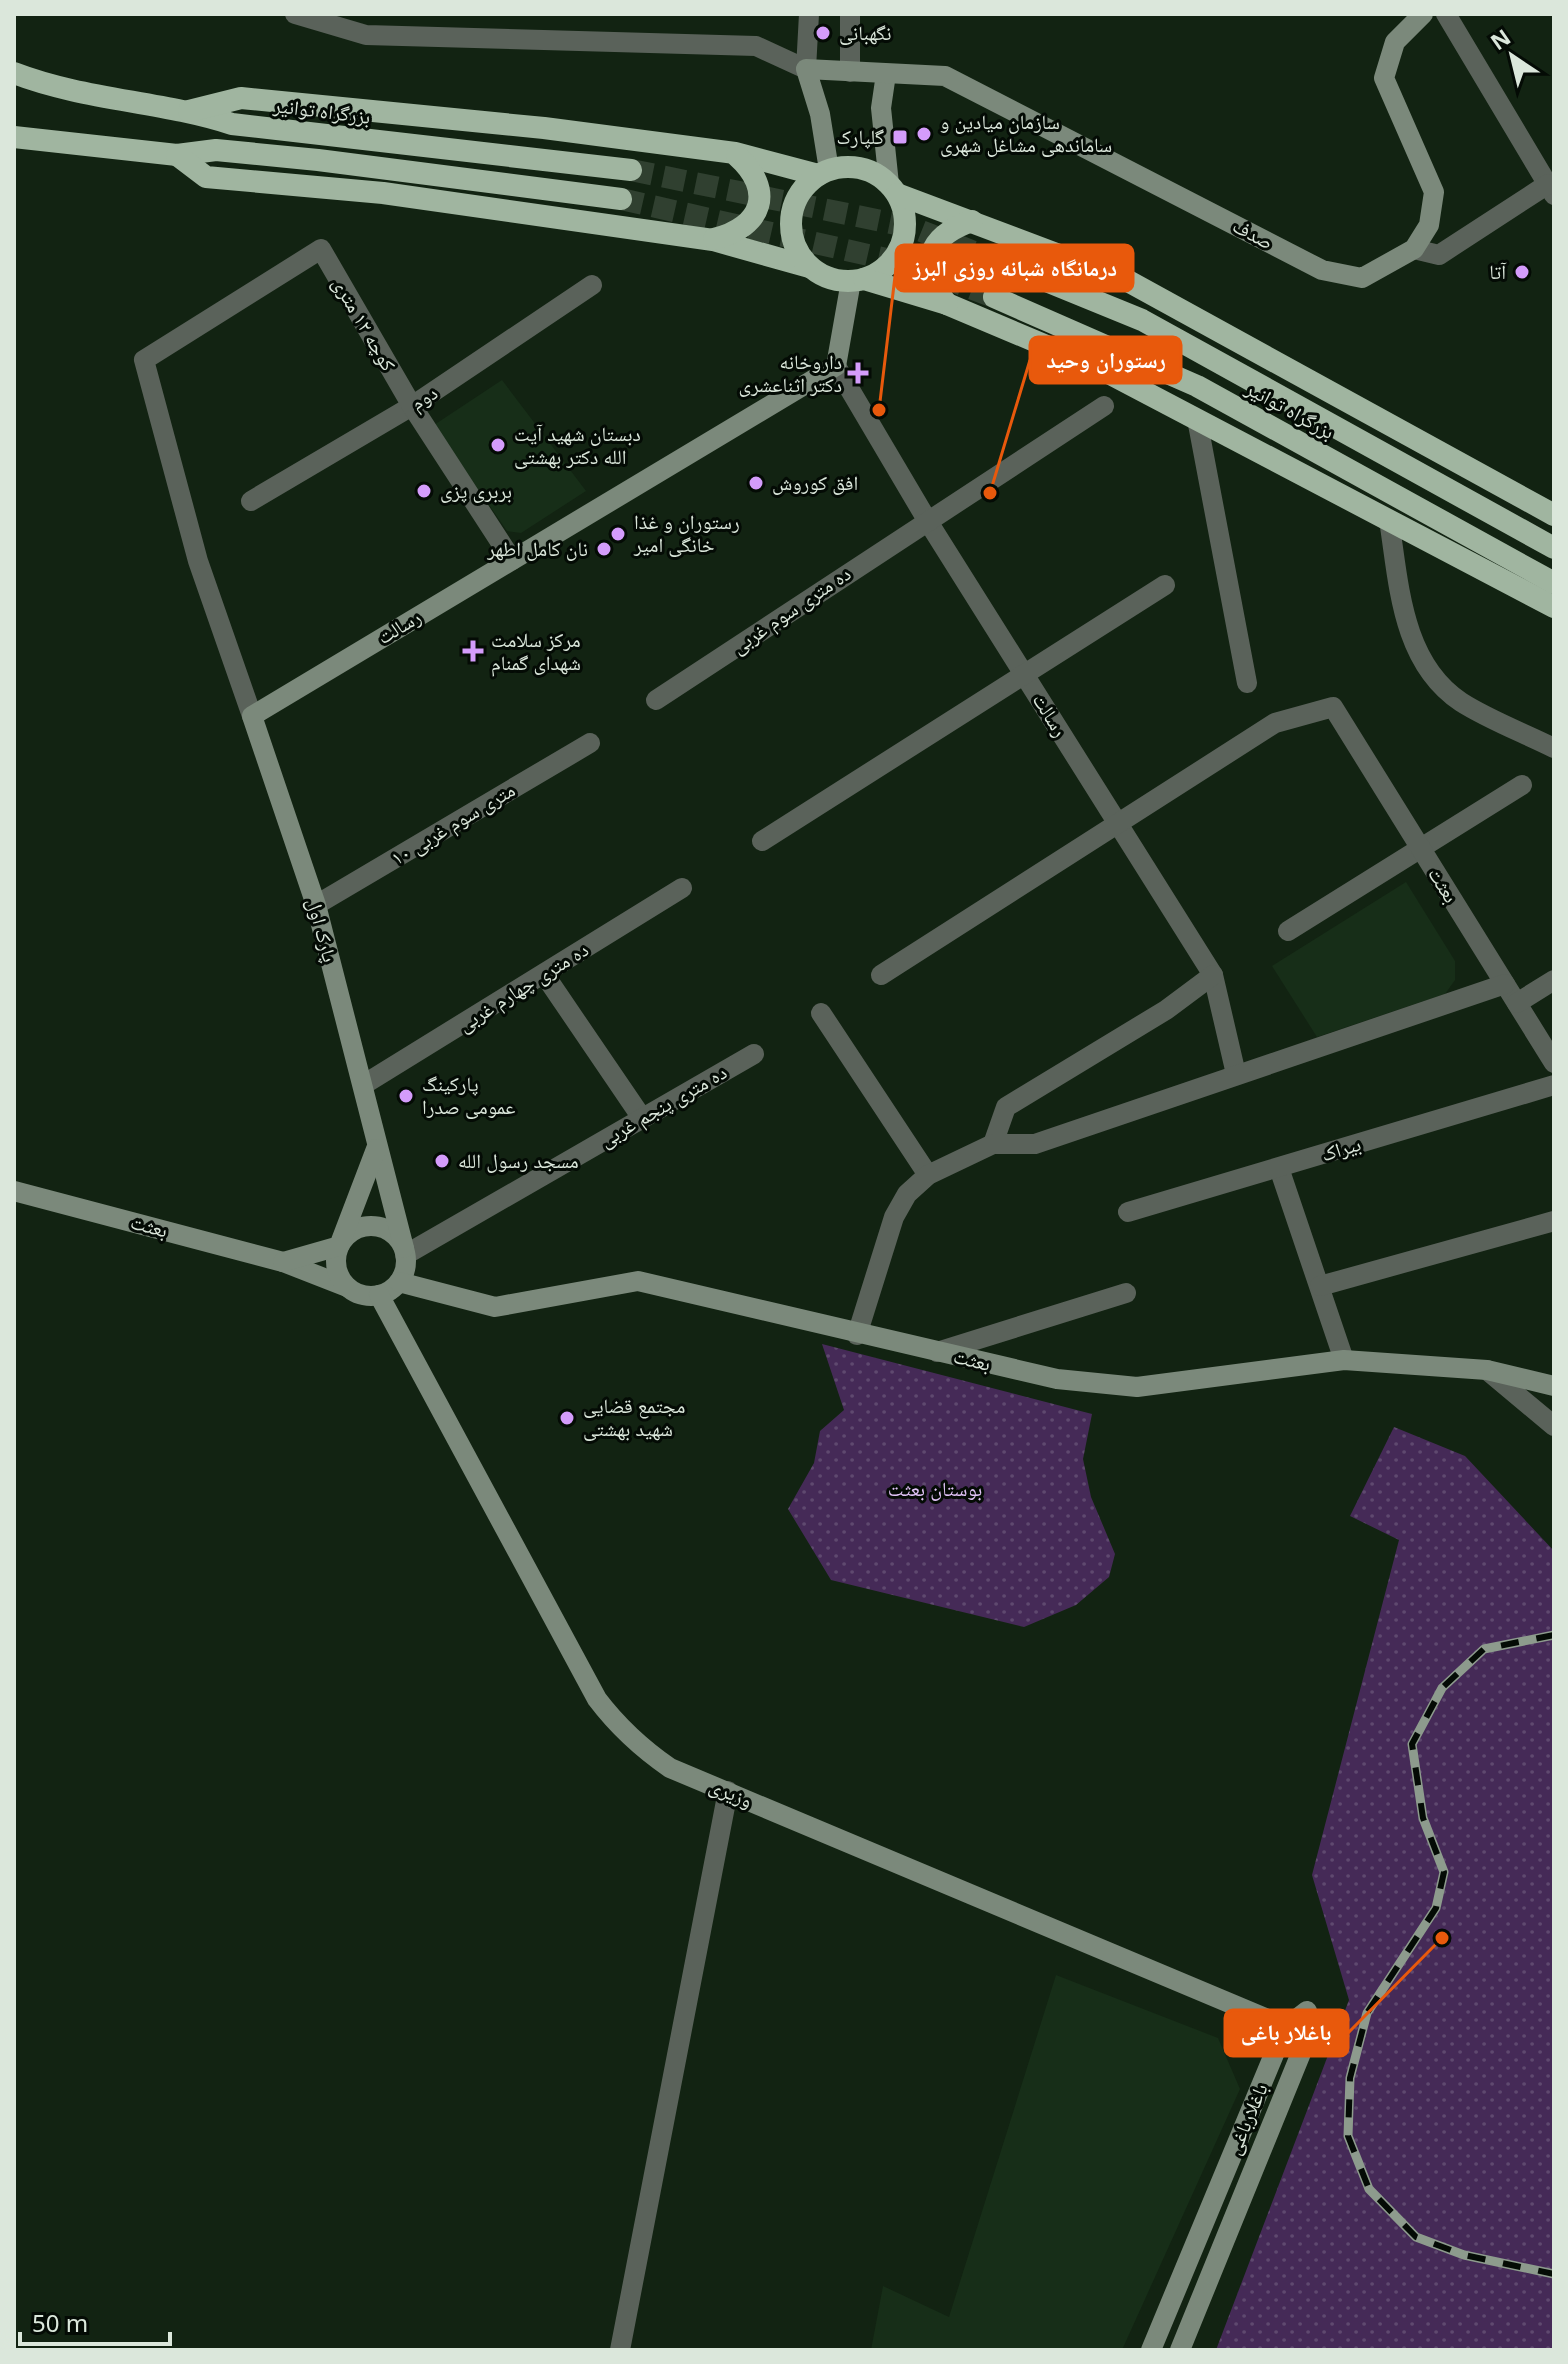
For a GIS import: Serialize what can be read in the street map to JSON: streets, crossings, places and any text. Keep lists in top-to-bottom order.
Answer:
{
  "streets": {
    "highway": ["بزرگراه توانیر"],
    "main road": [
      "صدف",
      "رسالت",
      "بعثت",
      "پارک اول",
      "وزیری",
      "باغلارباغی"
    ],
    "street": [
      "کوچه ۱۲ متری",
      "دوم",
      "ده متری سوم غربی",
      "۱۰ متری سوم غربی",
      "ده متری چهارم غربی",
      "ده متری پنجم غربی",
      "بیراک"
    ]
  },
  "crossings": [
    ["کوچه ۱۲ متری", "دوم"],
    ["کوچه ۱۲ متری", "رسالت"],
    ["کوچه ۱۲ متری", "پارک اول"],
    ["ده متری سوم غربی", "رسالت"],
    ["رسالت", "بعثت"],
    ["رسالت", "پارک اول"],
    ["۱۰ متری سوم غربی", "پارک اول"],
    ["بعثت", "پارک اول"],
    ["بعثت", "ده متری پنجم غربی"],
    ["بعثت", "وزیری"],
    ["پارک اول", "ده متری چهارم غربی"],
    ["پارک اول", "ده متری پنجم غربی"],
    ["پارک اول", "وزیری"],
    ["ده متری پنجم غربی", "وزیری"],
    ["وزیری", "باغلارباغی"]
  ],
  "parks": ["بوستان بعثت"],
  "places": {
    "other": [
      "نگهبانی",
      "سازمان میادین و ساماندهی مشاغل شهری",
      "آتا",
      "درمانگاه شبانه روزی البرز",
      "دبستان شهید آیت الله دکتر بهشتی",
      "افق کوروش",
      "بربری پزی",
      "رستوران وحید",
      "رستوران و غذا خانگی امیر",
      "نان کامل اطهر",
      "پارکینگ عمومی صدرا",
      "مسجد رسول الله",
      "مجتمع قضایی شهید بهشتی",
      "باغلار باغی"
    ],
    "transit": ["گلپارک"],
    "health": ["داروخانه دکتر اثناعشری", "مرکز سلامت شهدای گمنام"]
  },
  "scale_bar": "50 m",
  "north": "top left"
}
